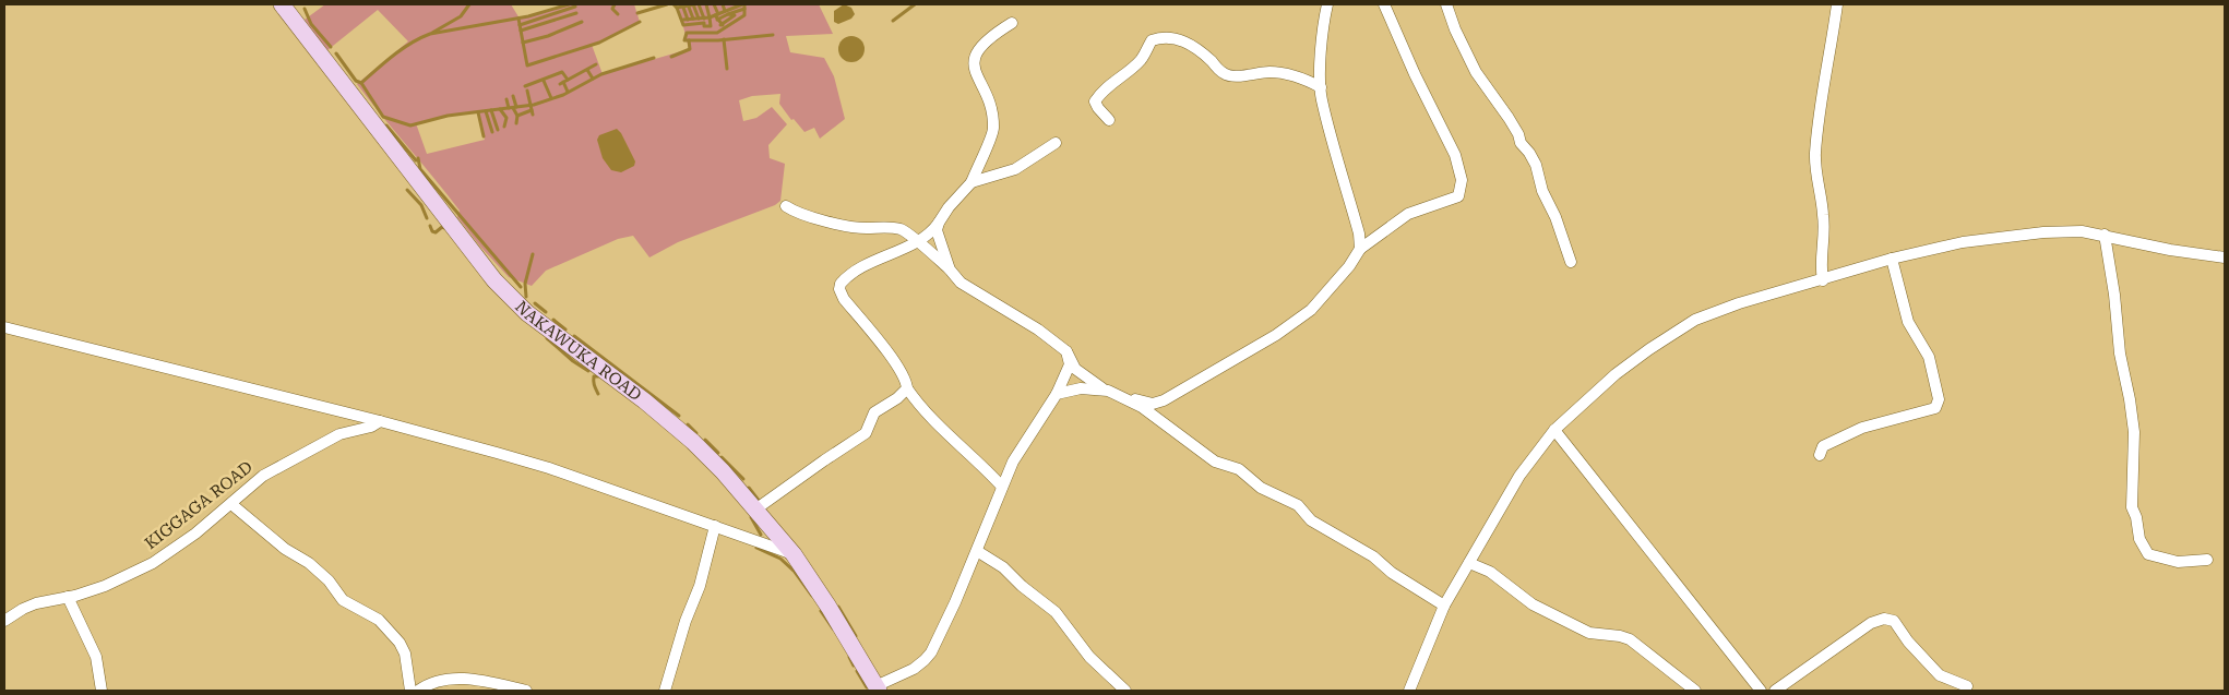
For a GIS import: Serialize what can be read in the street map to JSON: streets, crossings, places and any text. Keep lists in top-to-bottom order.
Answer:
{
  "streets": {
    "main road": ["NAKAWUKA ROAD"],
    "street": ["KIGGAGA ROAD"]
  }
}
